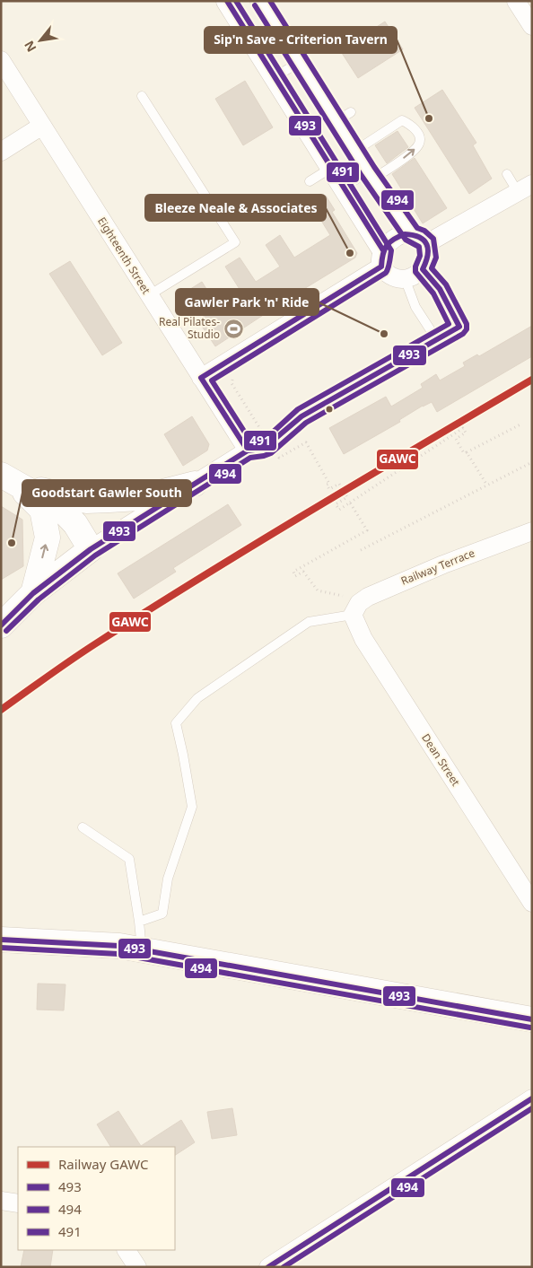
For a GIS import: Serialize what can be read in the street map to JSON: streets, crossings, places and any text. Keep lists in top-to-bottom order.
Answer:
{
  "streets": {
    "street": ["Eighteenth Street", "Railway Terrace", "Dean Street"]
  },
  "crossings": [
    ["Railway Terrace", "Dean Street"]
  ],
  "places": {
    "other": [
      "Sip'n Save - Criterion Tavern",
      "Bleeze Neale & Associates",
      "Gawler Park 'n' Ride",
      "Goodstart Gawler South"
    ],
    "sports": ["Real Pilates- Studio"]
  },
  "lines": [
    "transit line 493",
    "transit line 494",
    "transit line 491",
    "rail line GAWC"
  ],
  "legend": [
    "Railway GAWC",
    "493",
    "494",
    "491"
  ],
  "north": "bottom left"
}
